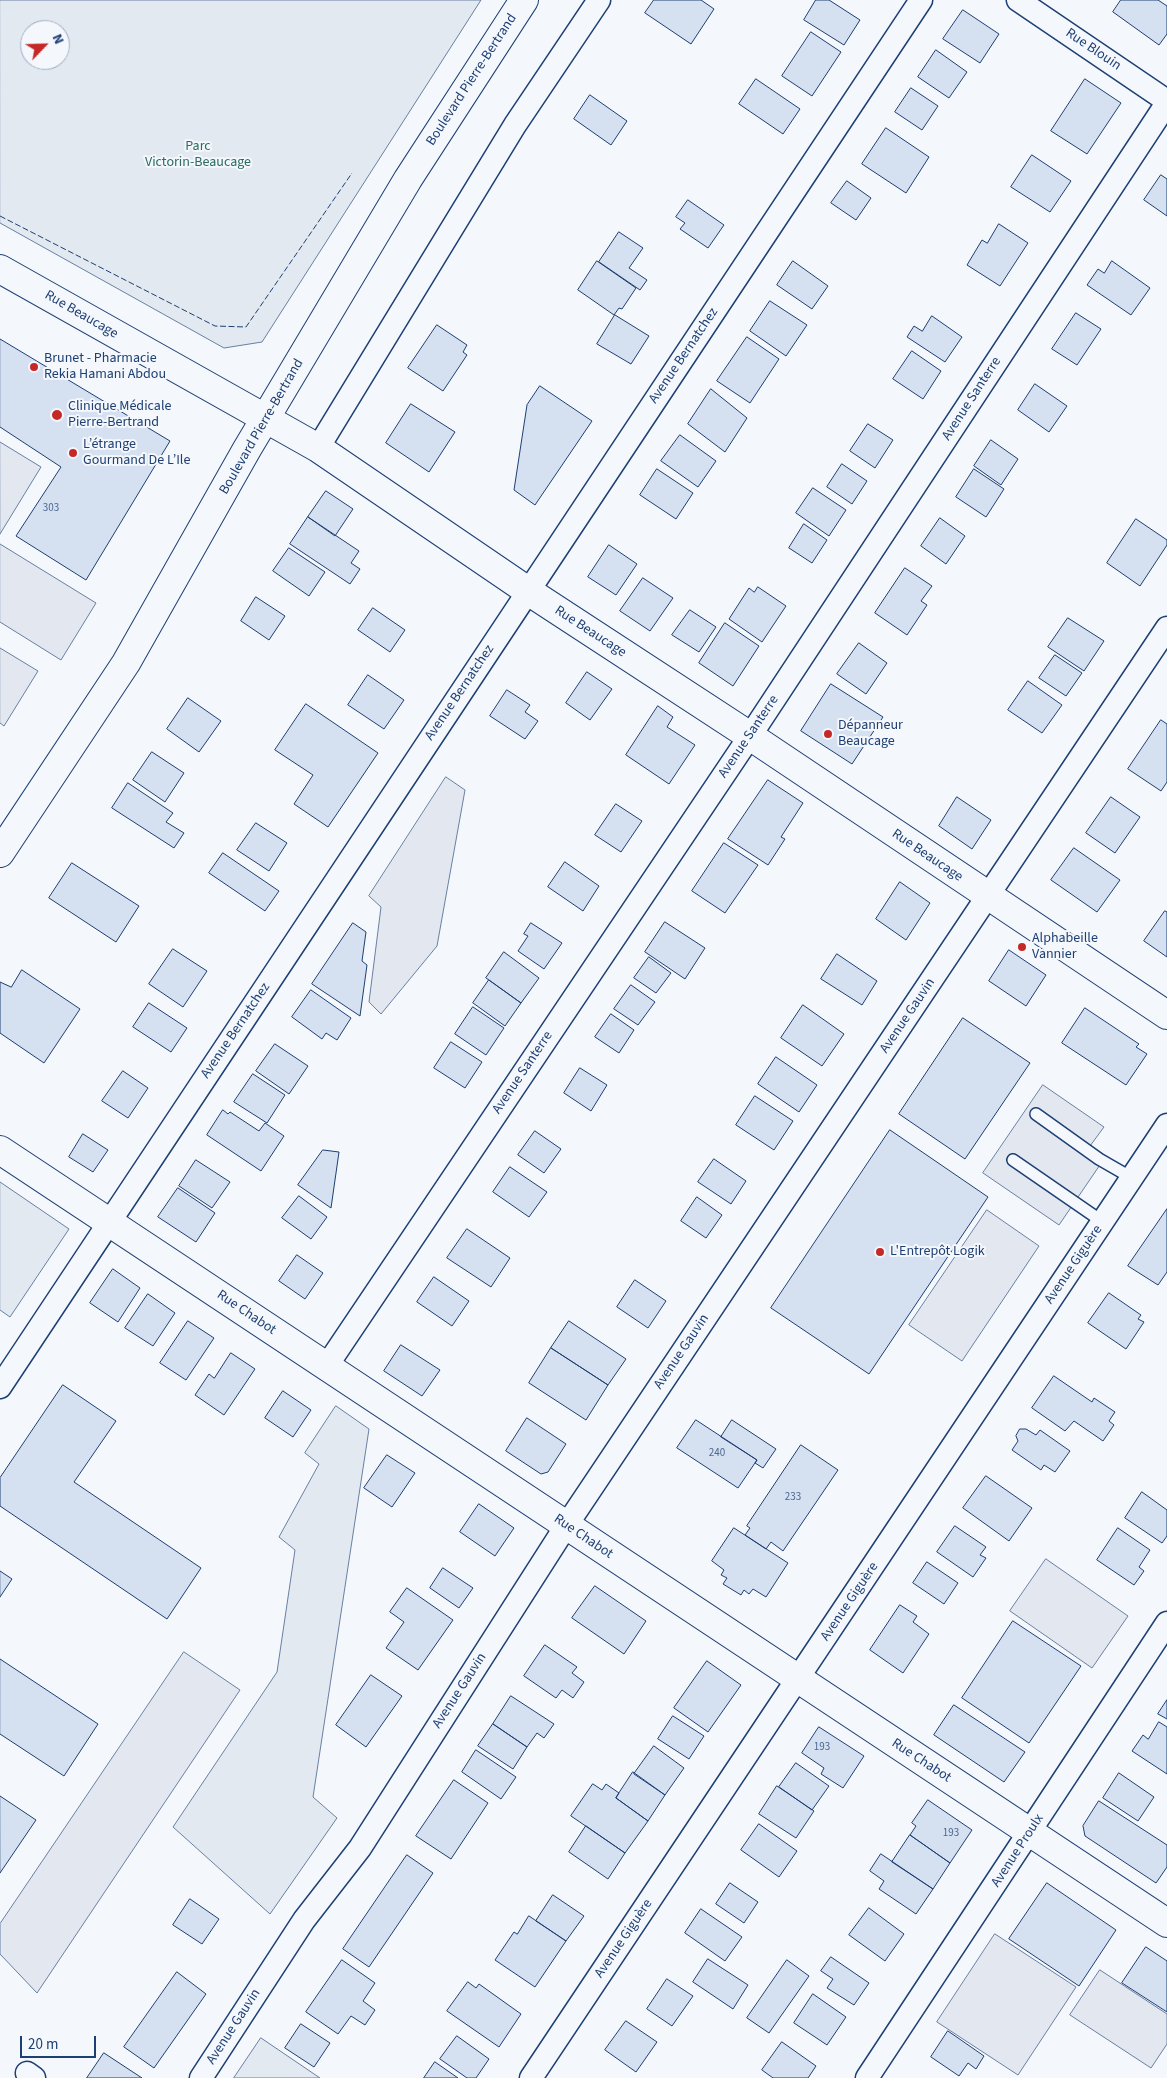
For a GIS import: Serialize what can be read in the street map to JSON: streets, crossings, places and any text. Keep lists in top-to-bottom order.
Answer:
{
  "streets": {
    "street": [
      "Rue Blouin",
      "Boulevard Pierre-Bertrand",
      "Rue Beaucage",
      "Avenue Bernatchez",
      "Avenue Santerre",
      "Avenue Gauvin",
      "Avenue Giguère",
      "Rue Chabot",
      "Avenue Proulx"
    ]
  },
  "crossings": [
    ["Rue Blouin", "Avenue Santerre"],
    ["Boulevard Pierre-Bertrand", "Rue Beaucage"],
    ["Rue Beaucage", "Avenue Bernatchez"],
    ["Rue Beaucage", "Avenue Santerre"],
    ["Rue Beaucage", "Avenue Gauvin"],
    ["Avenue Bernatchez", "Rue Chabot"],
    ["Avenue Santerre", "Rue Chabot"],
    ["Avenue Gauvin", "Rue Chabot"],
    ["Avenue Giguère", "Rue Chabot"],
    ["Rue Chabot", "Avenue Proulx"]
  ],
  "parks": ["Parc Victorin-Beaucage"],
  "places": [
    "Brunet - Pharmacie Rekia Hamani Abdou",
    "Clinique Médicale Pierre-Bertrand",
    "L’étrange Gourmand De L’Ile",
    "Dépanneur Beaucage",
    "Alphabeille Vannier",
    "L'Entrepôt Logik"
  ],
  "house_numbers": [
    "303",
    "240",
    "233",
    "193",
    "193"
  ],
  "scale_bar": "20 m",
  "north": "top right"
}
